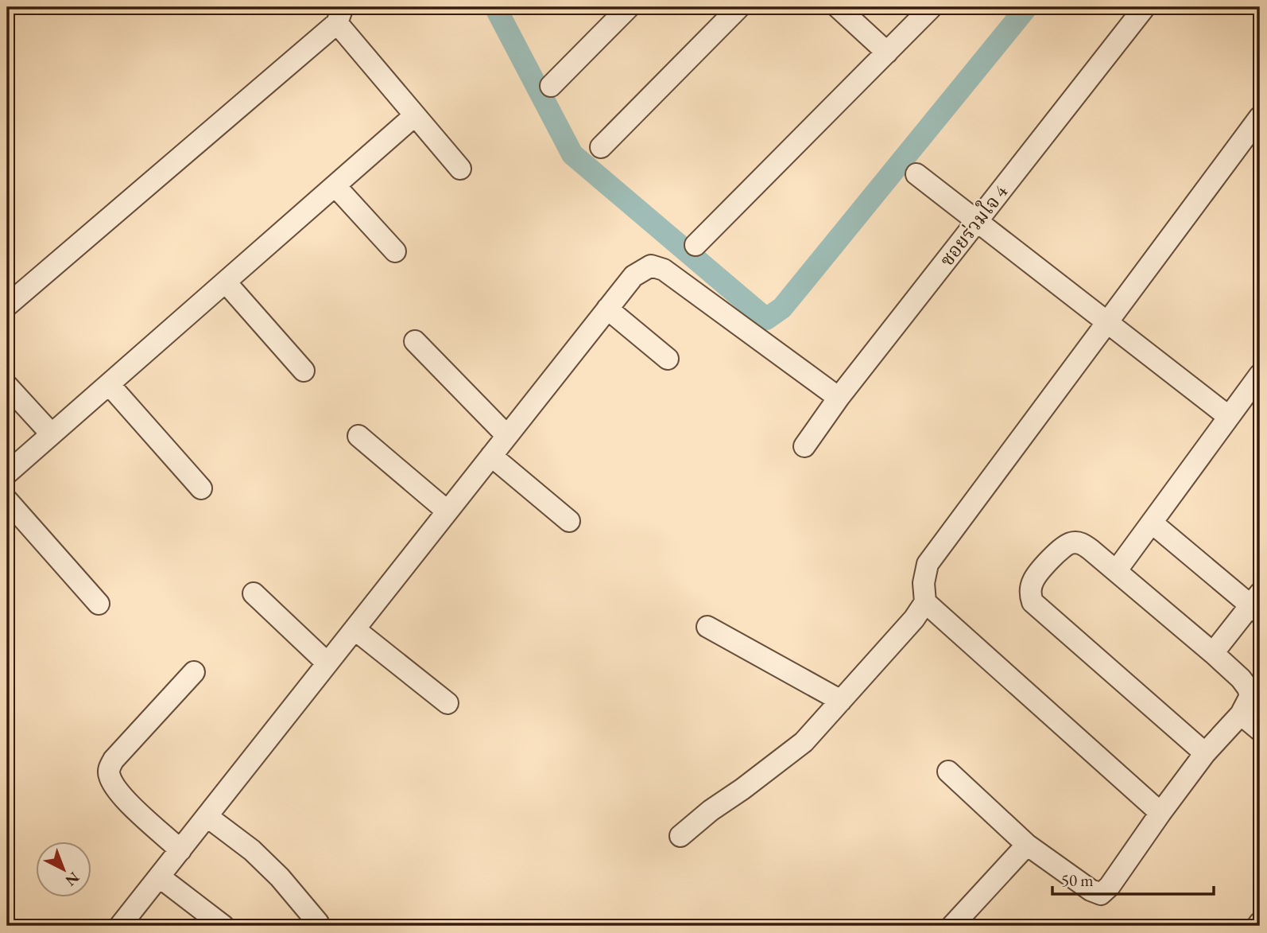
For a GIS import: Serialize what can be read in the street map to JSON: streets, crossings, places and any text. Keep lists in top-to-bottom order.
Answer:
{
  "streets": {
    "street": ["ซอยร่วมใจ 4"]
  },
  "scale_bar": "50 m",
  "north": "bottom right"
}
